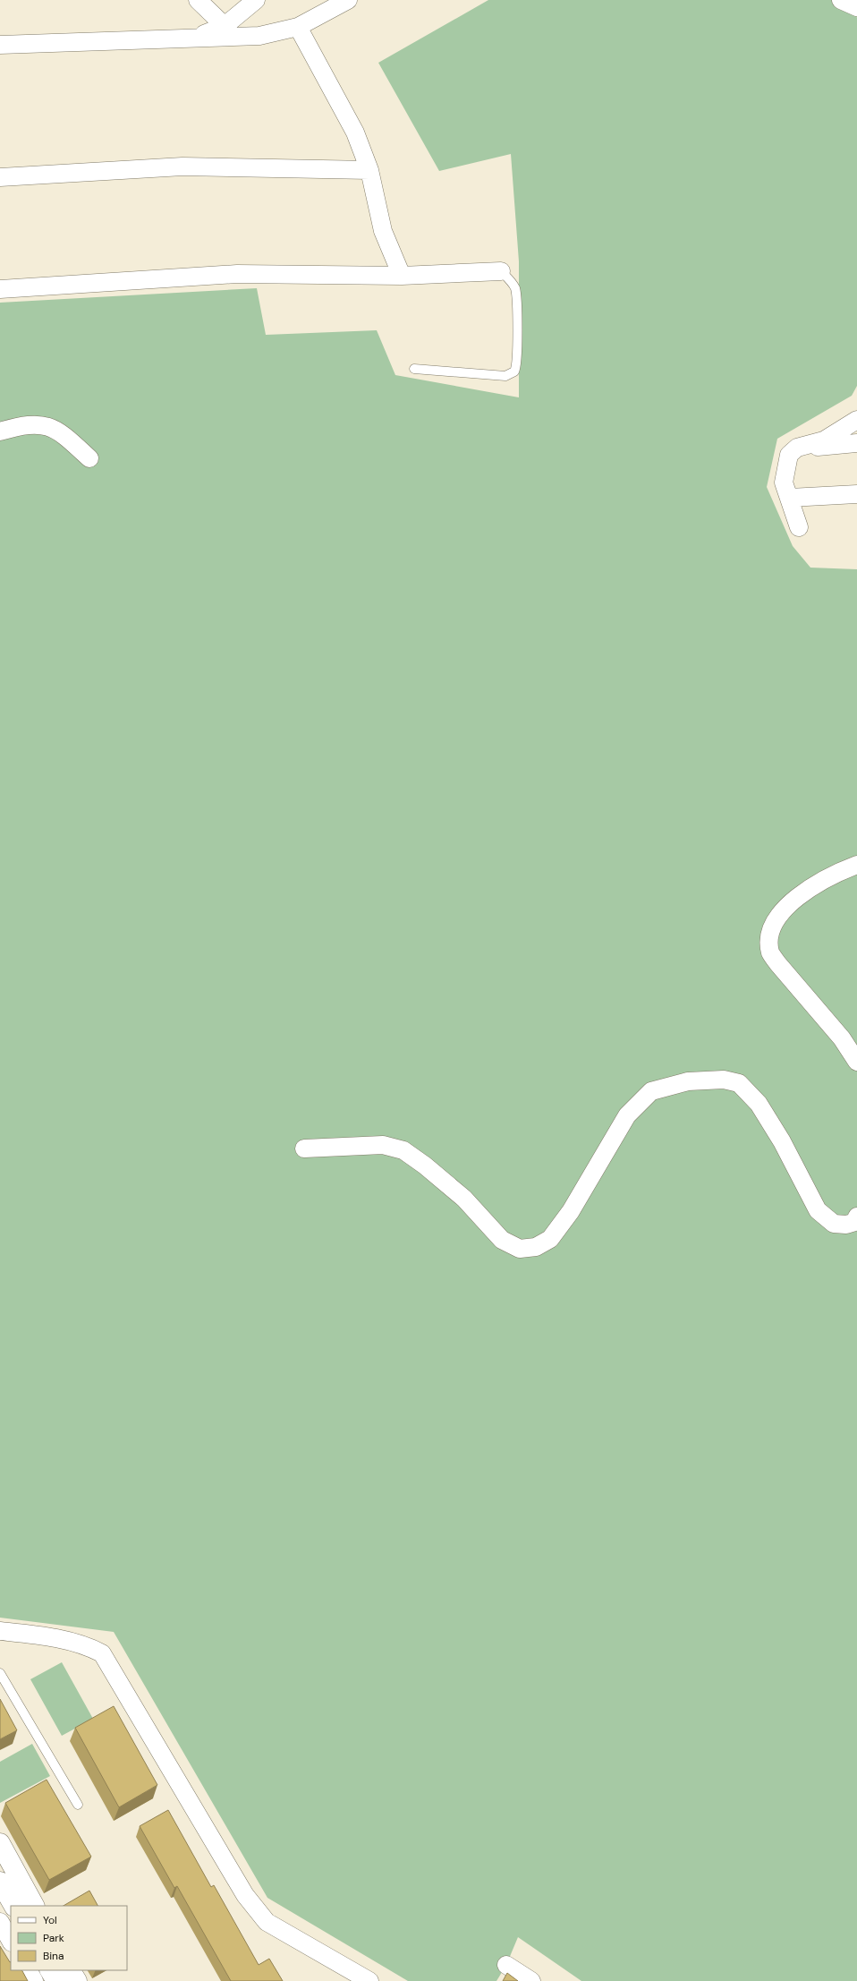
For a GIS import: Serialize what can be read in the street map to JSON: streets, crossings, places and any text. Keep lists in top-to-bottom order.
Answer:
{
  "legend": ["Yol", "Park", "Bina"]
}
